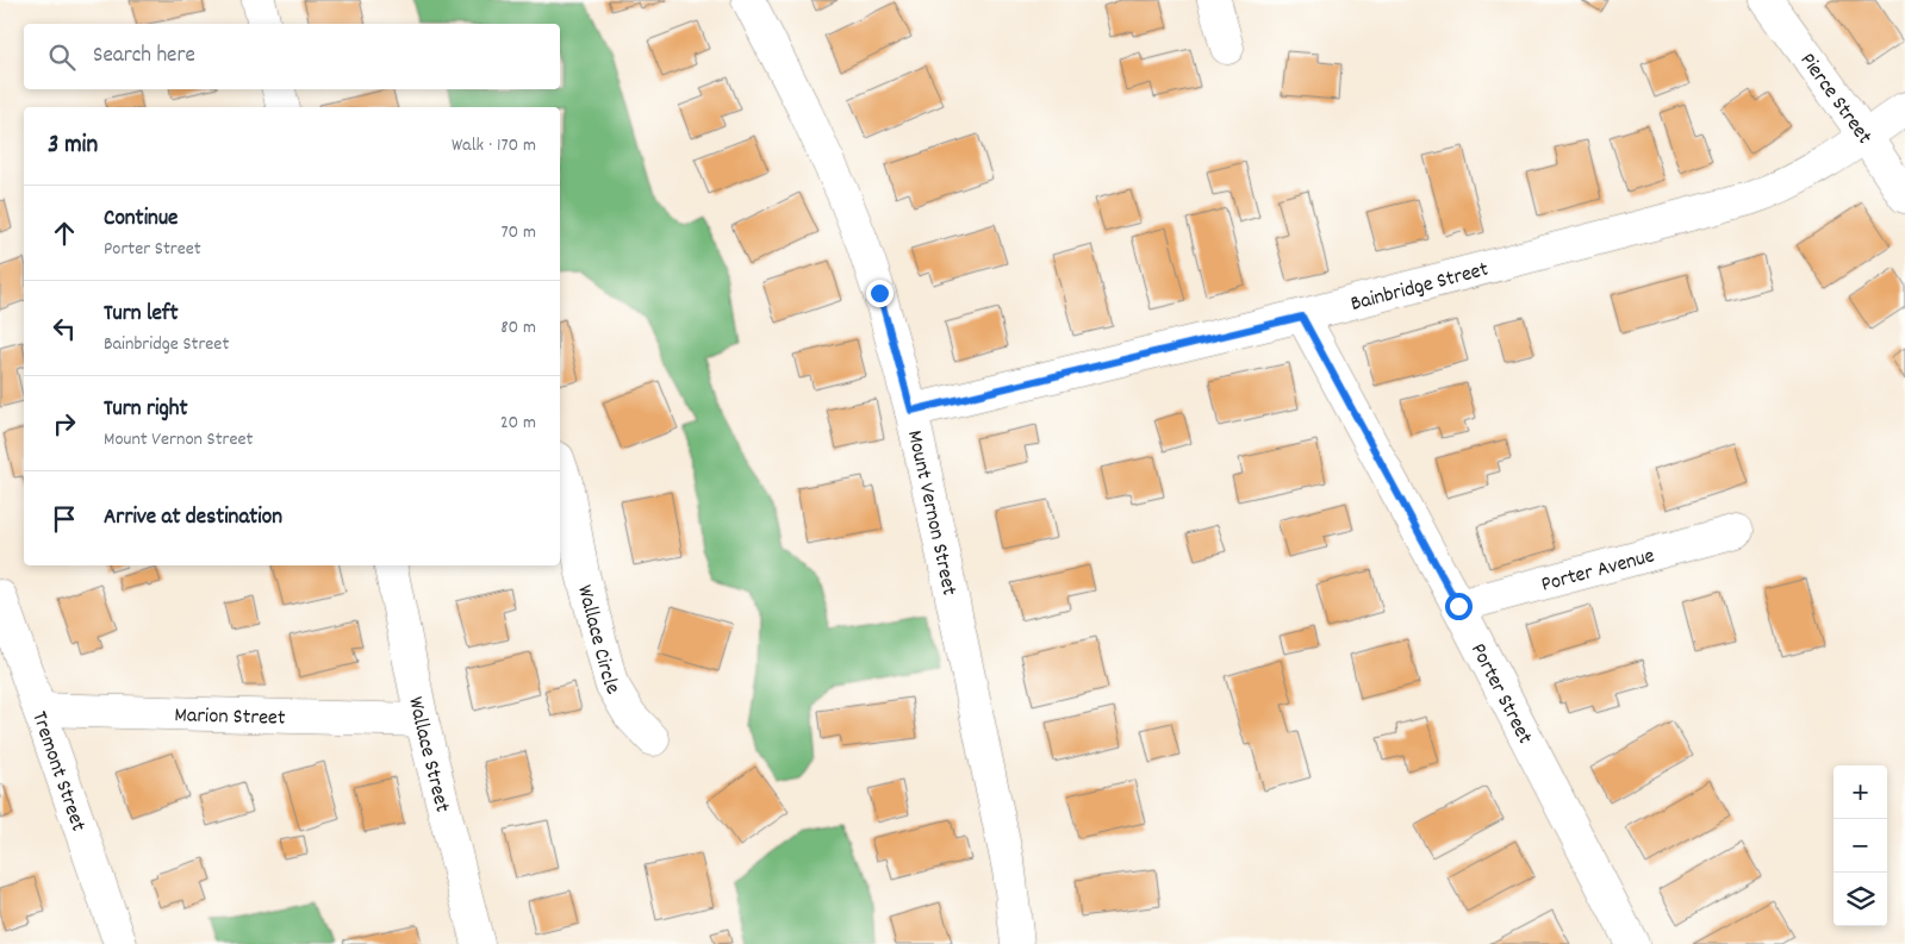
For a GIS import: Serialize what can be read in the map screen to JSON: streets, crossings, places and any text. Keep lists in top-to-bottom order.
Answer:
{
  "streets": {
    "street": [
      "Pierce Street",
      "Bainbridge Street",
      "Mount Vernon Street",
      "Porter Avenue",
      "Wallace Circle",
      "Porter Street",
      "Marion Street",
      "Wallace Street",
      "Tremont Street"
    ]
  },
  "crossings": [
    ["Pierce Street", "Bainbridge Street"],
    ["Bainbridge Street", "Mount Vernon Street"],
    ["Bainbridge Street", "Porter Street"],
    ["Porter Avenue", "Porter Street"],
    ["Marion Street", "Wallace Street"],
    ["Marion Street", "Tremont Street"]
  ],
  "page": {
    "search": "Search here",
    "heading": ["3 min", "Walk · 170 m"],
    "list": [
      ["Continue", "Porter Street", "70 m"],
      ["Turn left", "Bainbridge Street", "80 m"],
      ["Turn right", "Mount Vernon Street", "20 m"],
      "Arrive at destination"
    ],
    "map_buttons": ["+", "−"]
  }
}
